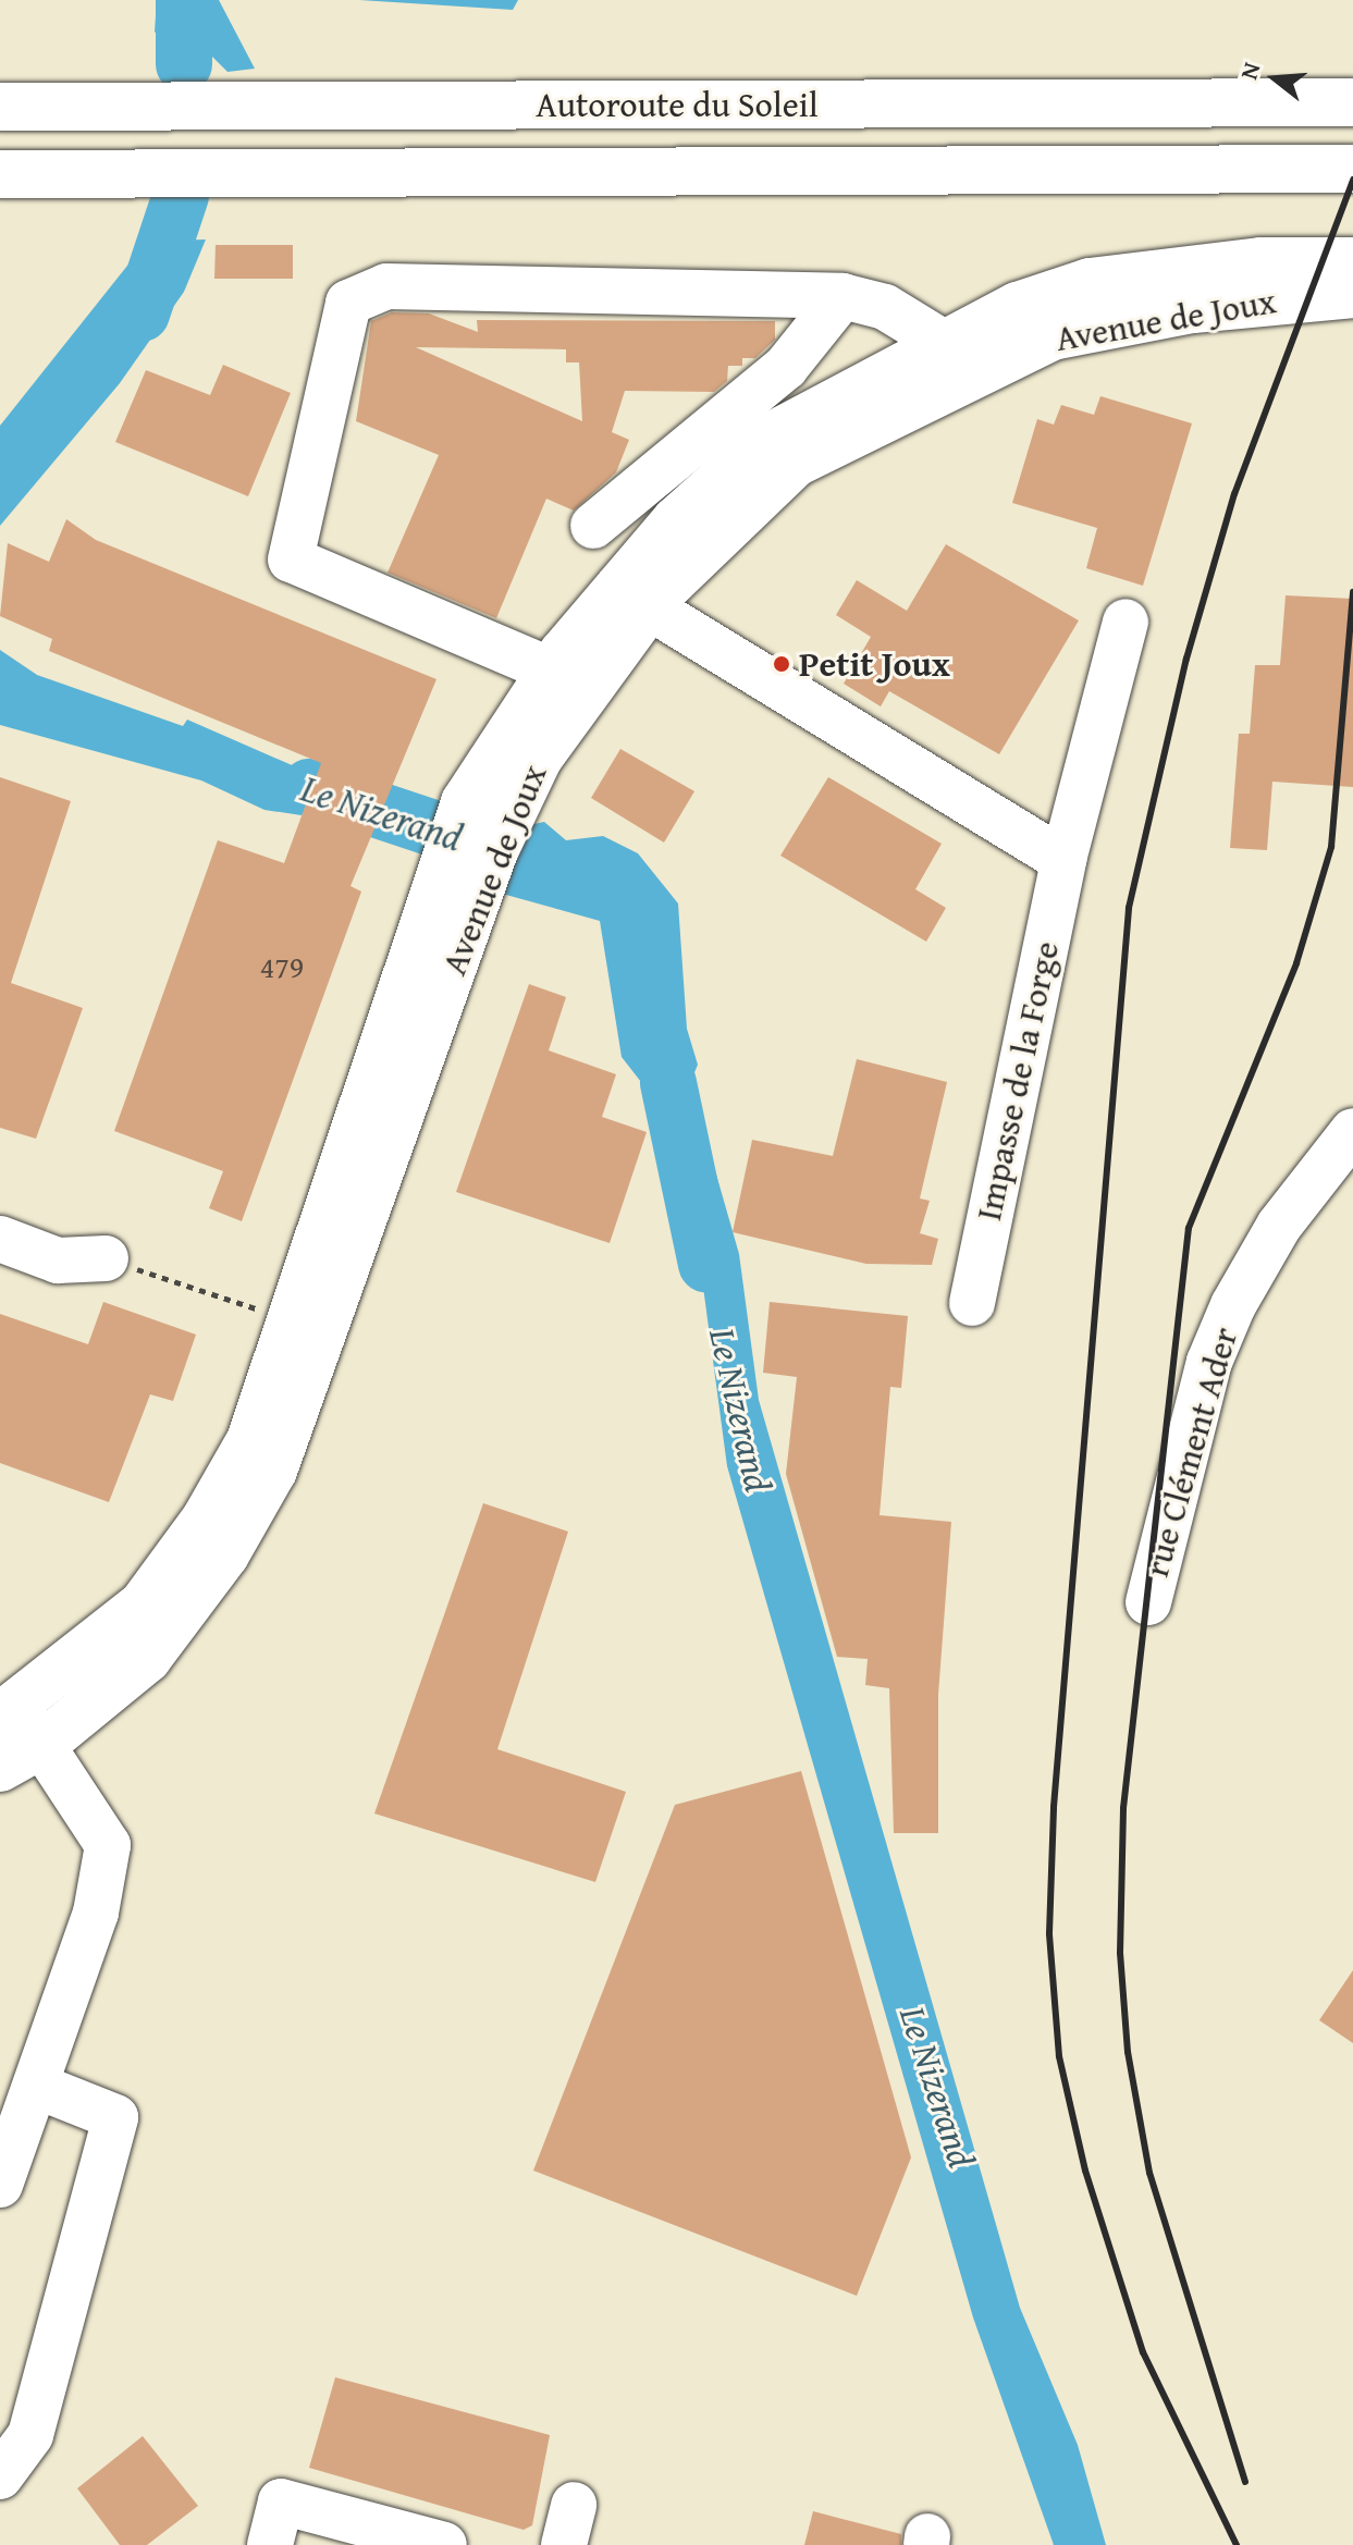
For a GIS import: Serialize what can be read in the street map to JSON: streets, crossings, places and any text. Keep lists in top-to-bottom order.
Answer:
{
  "streets": {
    "main road": ["Autoroute du Soleil", "Avenue de Joux"],
    "street": ["Impasse de la Forge", "rue Clément Ader"]
  },
  "water": ["Le Nizerand"],
  "places": ["Petit Joux"],
  "house_numbers": ["479"],
  "north": "left"
}
